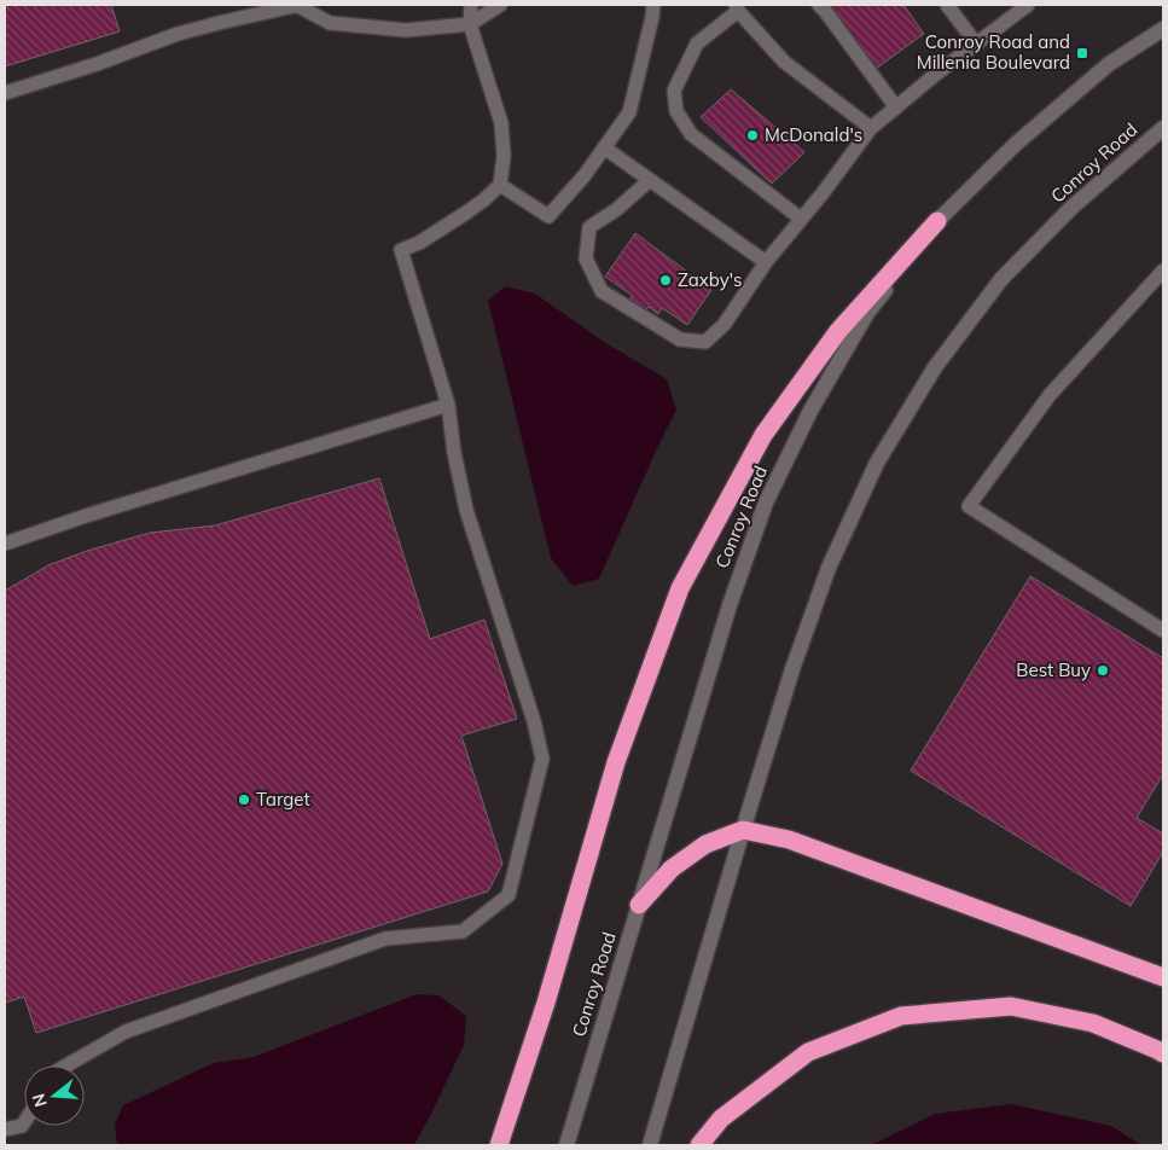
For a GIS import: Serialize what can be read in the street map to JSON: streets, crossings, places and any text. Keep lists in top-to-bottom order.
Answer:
{
  "streets": {
    "main road": ["Conroy Road"]
  },
  "places": {
    "transit": ["Conroy Road and Millenia Boulevard"],
    "other": [
      "McDonald's",
      "Zaxby's",
      "Best Buy",
      "Target"
    ]
  },
  "north": "left"
}
